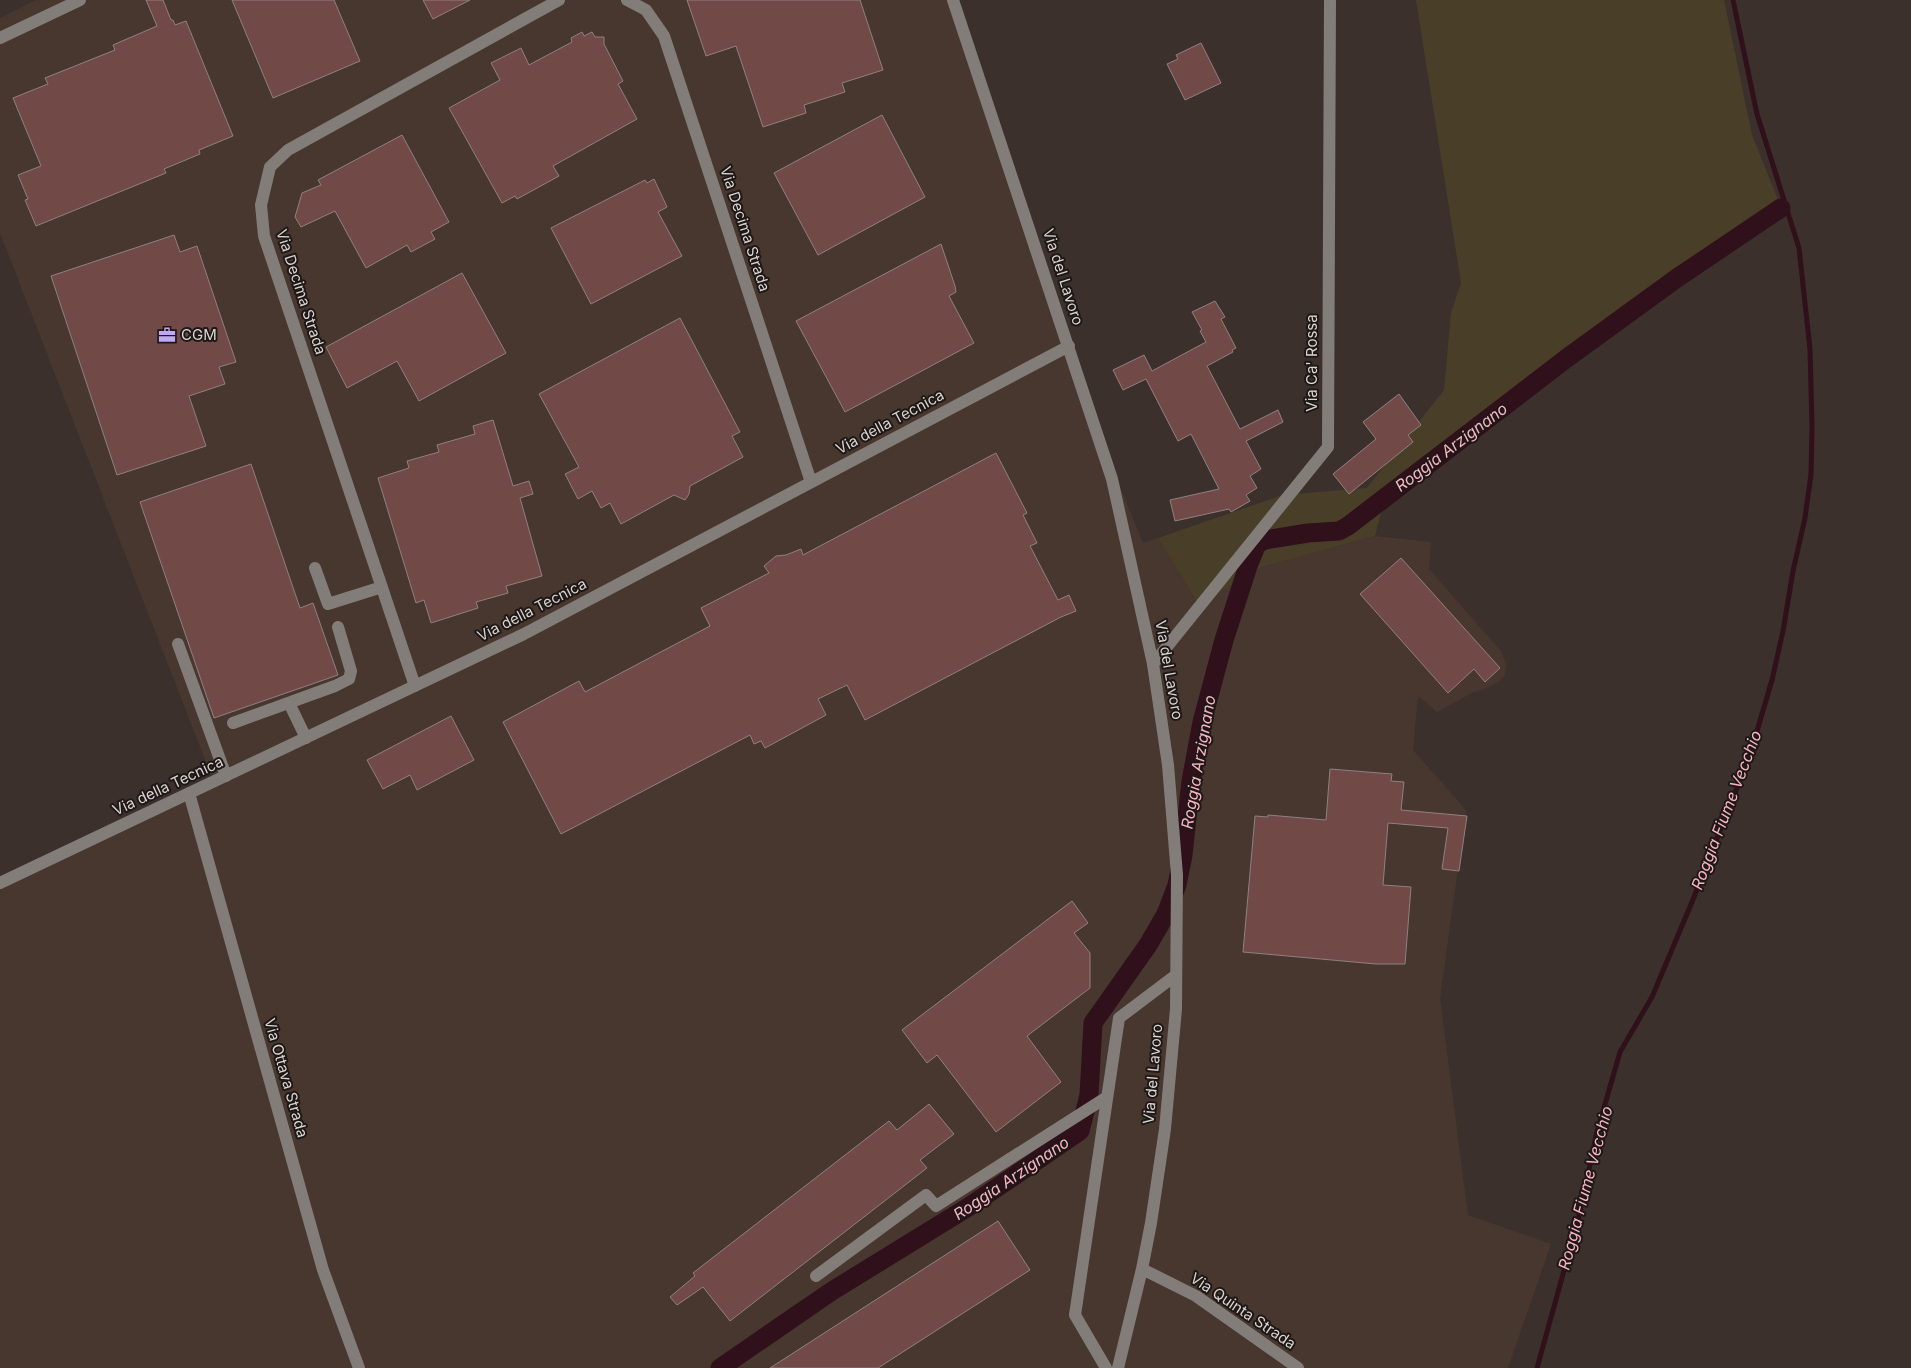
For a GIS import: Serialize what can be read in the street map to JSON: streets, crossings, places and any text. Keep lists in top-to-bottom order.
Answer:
{
  "streets": {
    "street": [
      "Via Decima Strada",
      "Via del Lavoro",
      "Via Ca' Rossa",
      "Via della Tecnica",
      "Via Ottava Strada",
      "Via Quinta Strada"
    ]
  },
  "crossings": [
    ["Via Decima Strada", "Via della Tecnica"],
    ["Via del Lavoro", "Via Ca' Rossa"],
    ["Via del Lavoro", "Via della Tecnica"],
    ["Via del Lavoro", "Via Quinta Strada"],
    ["Via della Tecnica", "Via Ottava Strada"]
  ],
  "water": ["Roggia Arzignano", "Roggia Fiume Vecchio"],
  "places": {
    "office": ["CGM"]
  }
}
